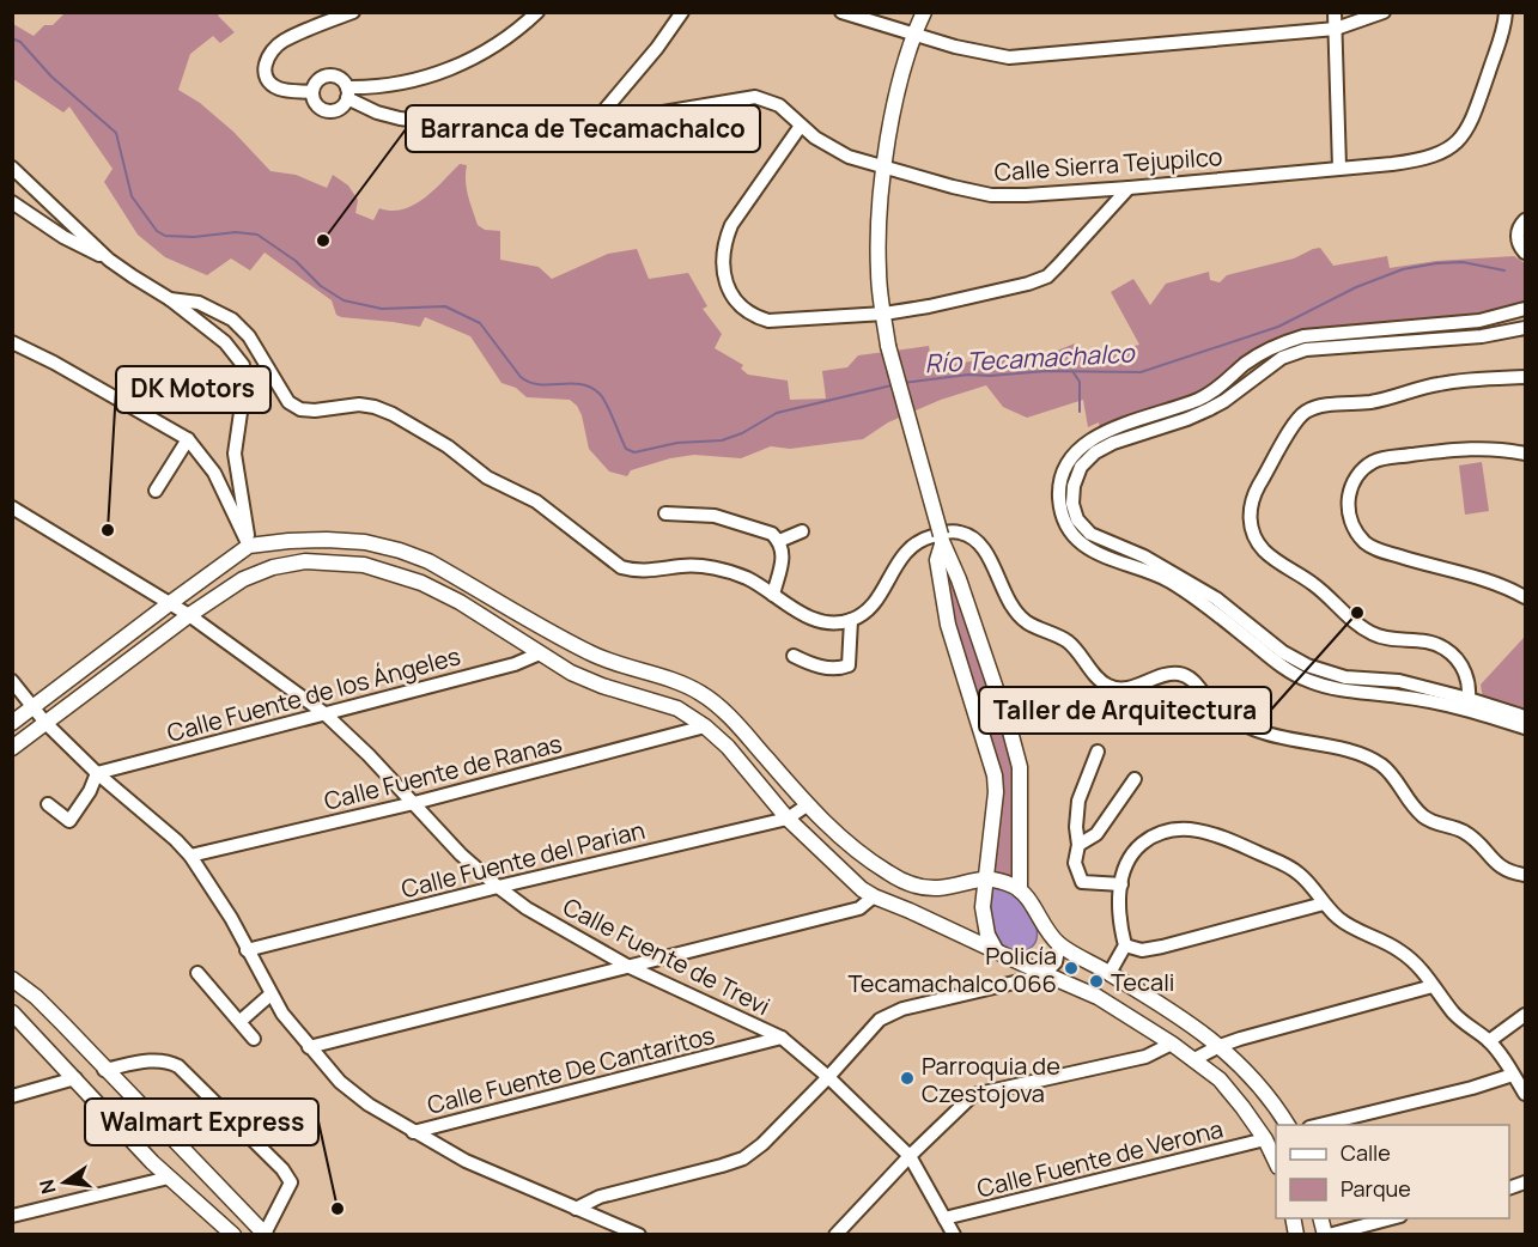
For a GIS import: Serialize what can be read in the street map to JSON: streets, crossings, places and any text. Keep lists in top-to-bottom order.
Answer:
{
  "streets": {
    "street": [
      "Calle Sierra Tejupilco",
      "Calle Fuente de los Ángeles",
      "Calle Fuente de Ranas",
      "Calle Fuente del Parian",
      "Calle Fuente de Trevi",
      "Calle Fuente De Cantaritos",
      "Calle Fuente de Verona"
    ]
  },
  "crossings": [
    ["Calle Fuente de los Ángeles", "Calle Fuente de Trevi"],
    ["Calle Fuente de Ranas", "Calle Fuente de Trevi"],
    ["Calle Fuente del Parian", "Calle Fuente de Trevi"],
    ["Calle Fuente de Trevi", "Calle Fuente De Cantaritos"],
    ["Calle Fuente de Trevi", "Calle Fuente de Verona"]
  ],
  "water": ["Río Tecamachalco"],
  "places": [
    "Barranca de Tecamachalco",
    "DK Motors",
    "Taller de Arquitectura",
    "Policía Tecamachalco 066",
    "Tecali",
    "Parroquia de Czestojova",
    "Walmart Express"
  ],
  "legend": ["Calle", "Parque"],
  "north": "left"
}
